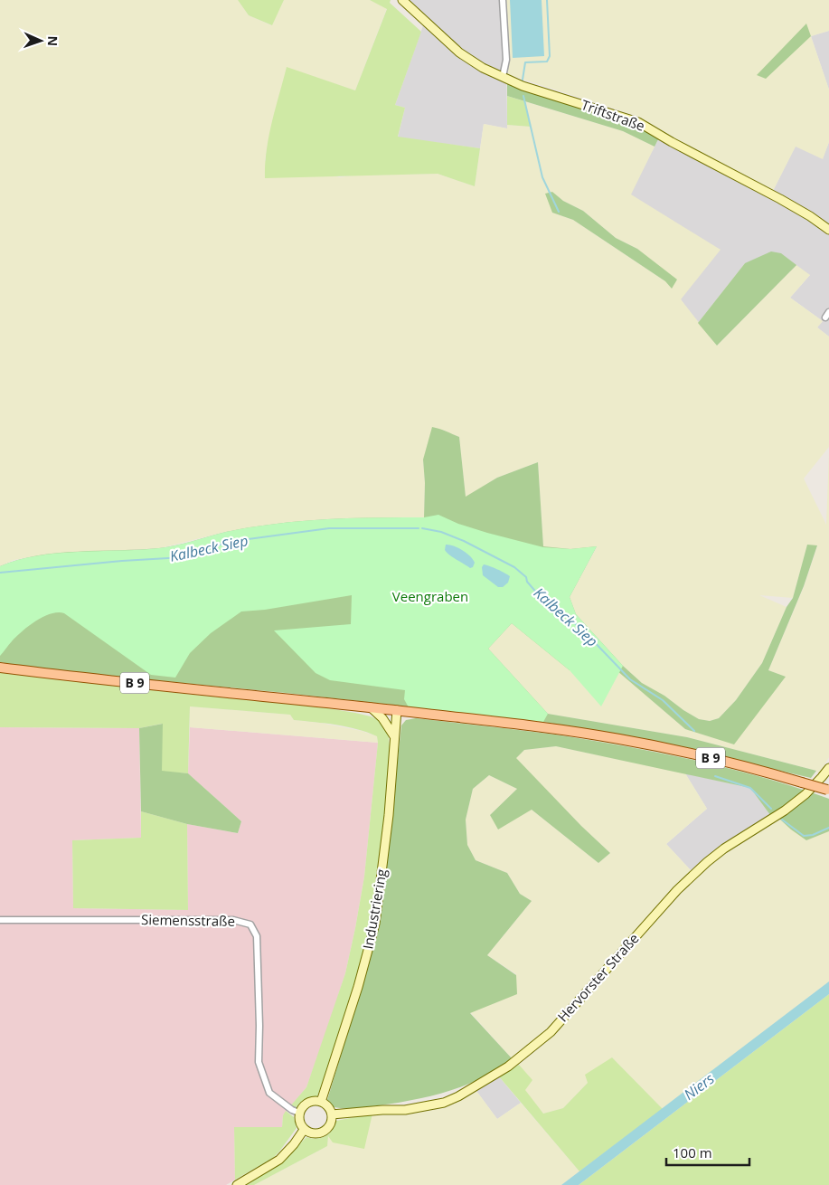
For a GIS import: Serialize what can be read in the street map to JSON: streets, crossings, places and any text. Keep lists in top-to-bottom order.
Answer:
{
  "streets": {
    "main road": ["B 9"],
    "street": [
      "Triftstraße",
      "Industriering",
      "Siemensstraße",
      "Hervorster Straße"
    ]
  },
  "crossings": [
    ["B 9", "Industriering"],
    ["Industriering", "Siemensstraße"],
    ["Industriering", "Hervorster Straße"],
    ["Siemensstraße", "Hervorster Straße"]
  ],
  "water": ["Kalbeck Siep", "Niers"],
  "parks": ["Veengraben"],
  "scale_bar": "100 m",
  "north": "right"
}
